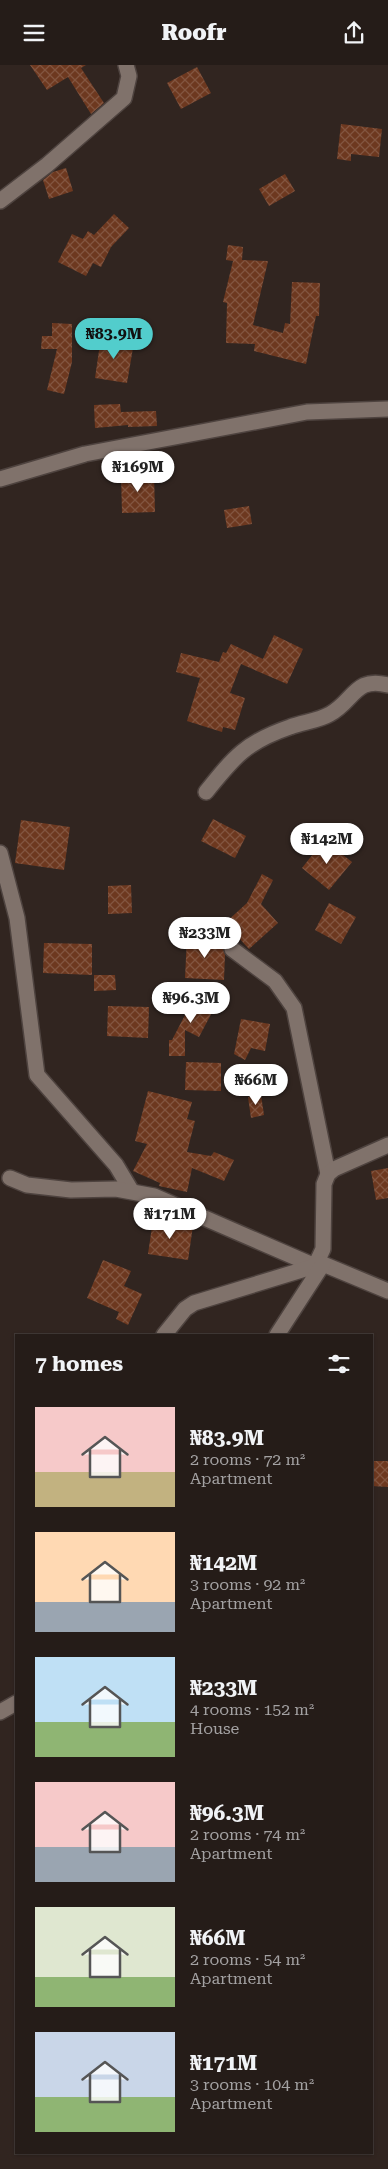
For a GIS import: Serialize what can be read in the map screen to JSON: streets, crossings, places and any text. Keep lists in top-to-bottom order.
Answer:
{
  "page": {
    "header": "Roofr",
    "price": [
      "₦83.9M",
      "₦169M",
      "₦142M",
      "₦233M",
      "₦96.3M",
      "₦66M",
      "₦171M"
    ],
    "heading": "7 homes",
    "list": [
      {
        "name": "₦83.9M",
        "note": "2 rooms · 72 m² · Apartment"
      },
      {
        "name": "₦142M",
        "note": "3 rooms · 92 m² · Apartment"
      },
      {
        "name": "₦233M",
        "note": "4 rooms · 152 m² · House"
      },
      {
        "name": "₦96.3M",
        "note": "2 rooms · 74 m² · Apartment"
      },
      {
        "name": "₦66M",
        "note": "2 rooms · 54 m² · Apartment"
      },
      {
        "name": "₦171M",
        "note": "3 rooms · 104 m² · Apartment"
      }
    ]
  }
}
